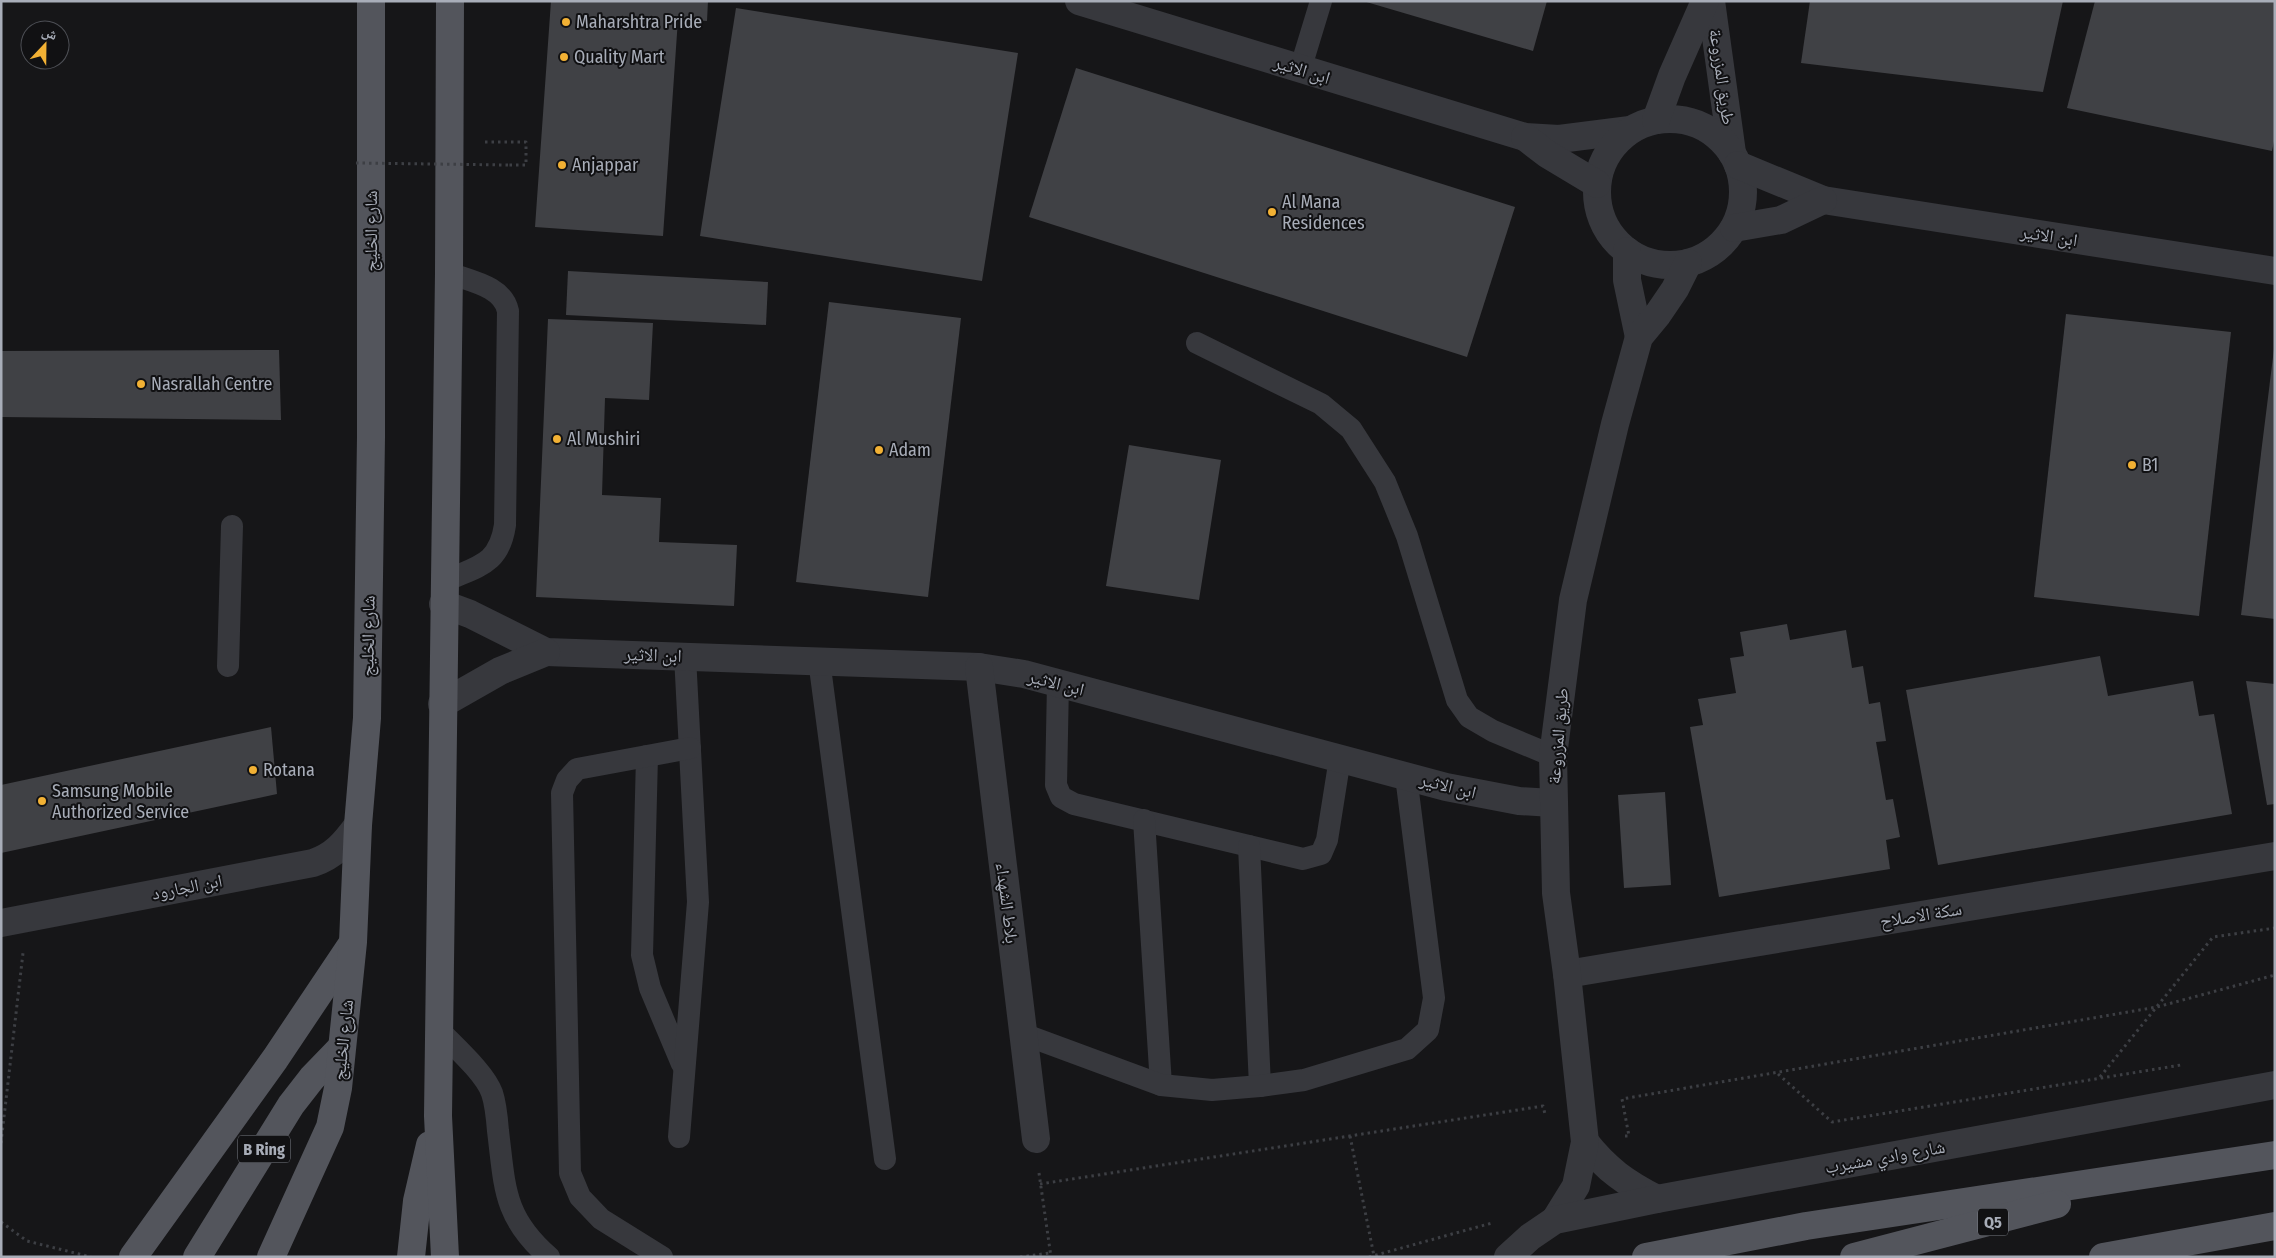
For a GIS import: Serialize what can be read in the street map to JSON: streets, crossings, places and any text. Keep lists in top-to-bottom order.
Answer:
{
  "streets": {
    "main road": ["شارع الخليج", "B Ring", "Q5"],
    "street": [
      "ابن الاثير",
      "طريق المزروعة",
      "ابن الجارود",
      "بلاط الشهداء",
      "سكة الاصلاح",
      "شارع وادي مشيرب"
    ]
  },
  "crossings": [
    ["ابن الاثير", "طريق المزروعة"],
    ["ابن الاثير", "بلاط الشهداء"],
    ["طريق المزروعة", "سكة الاصلاح"],
    ["طريق المزروعة", "شارع وادي مشيرب"],
    ["شارع الخليج", "ابن الجارود"],
    ["شارع الخليج", "B Ring"]
  ],
  "places": [
    "Maharshtra Pride",
    "Quality Mart",
    "Anjappar",
    "Al Mana Residences",
    "Nasrallah Centre",
    "Al Mushiri",
    "Adam",
    "B1",
    "Rotana",
    "Samsung Mobile Authorized Service"
  ],
  "north": "top"
}
